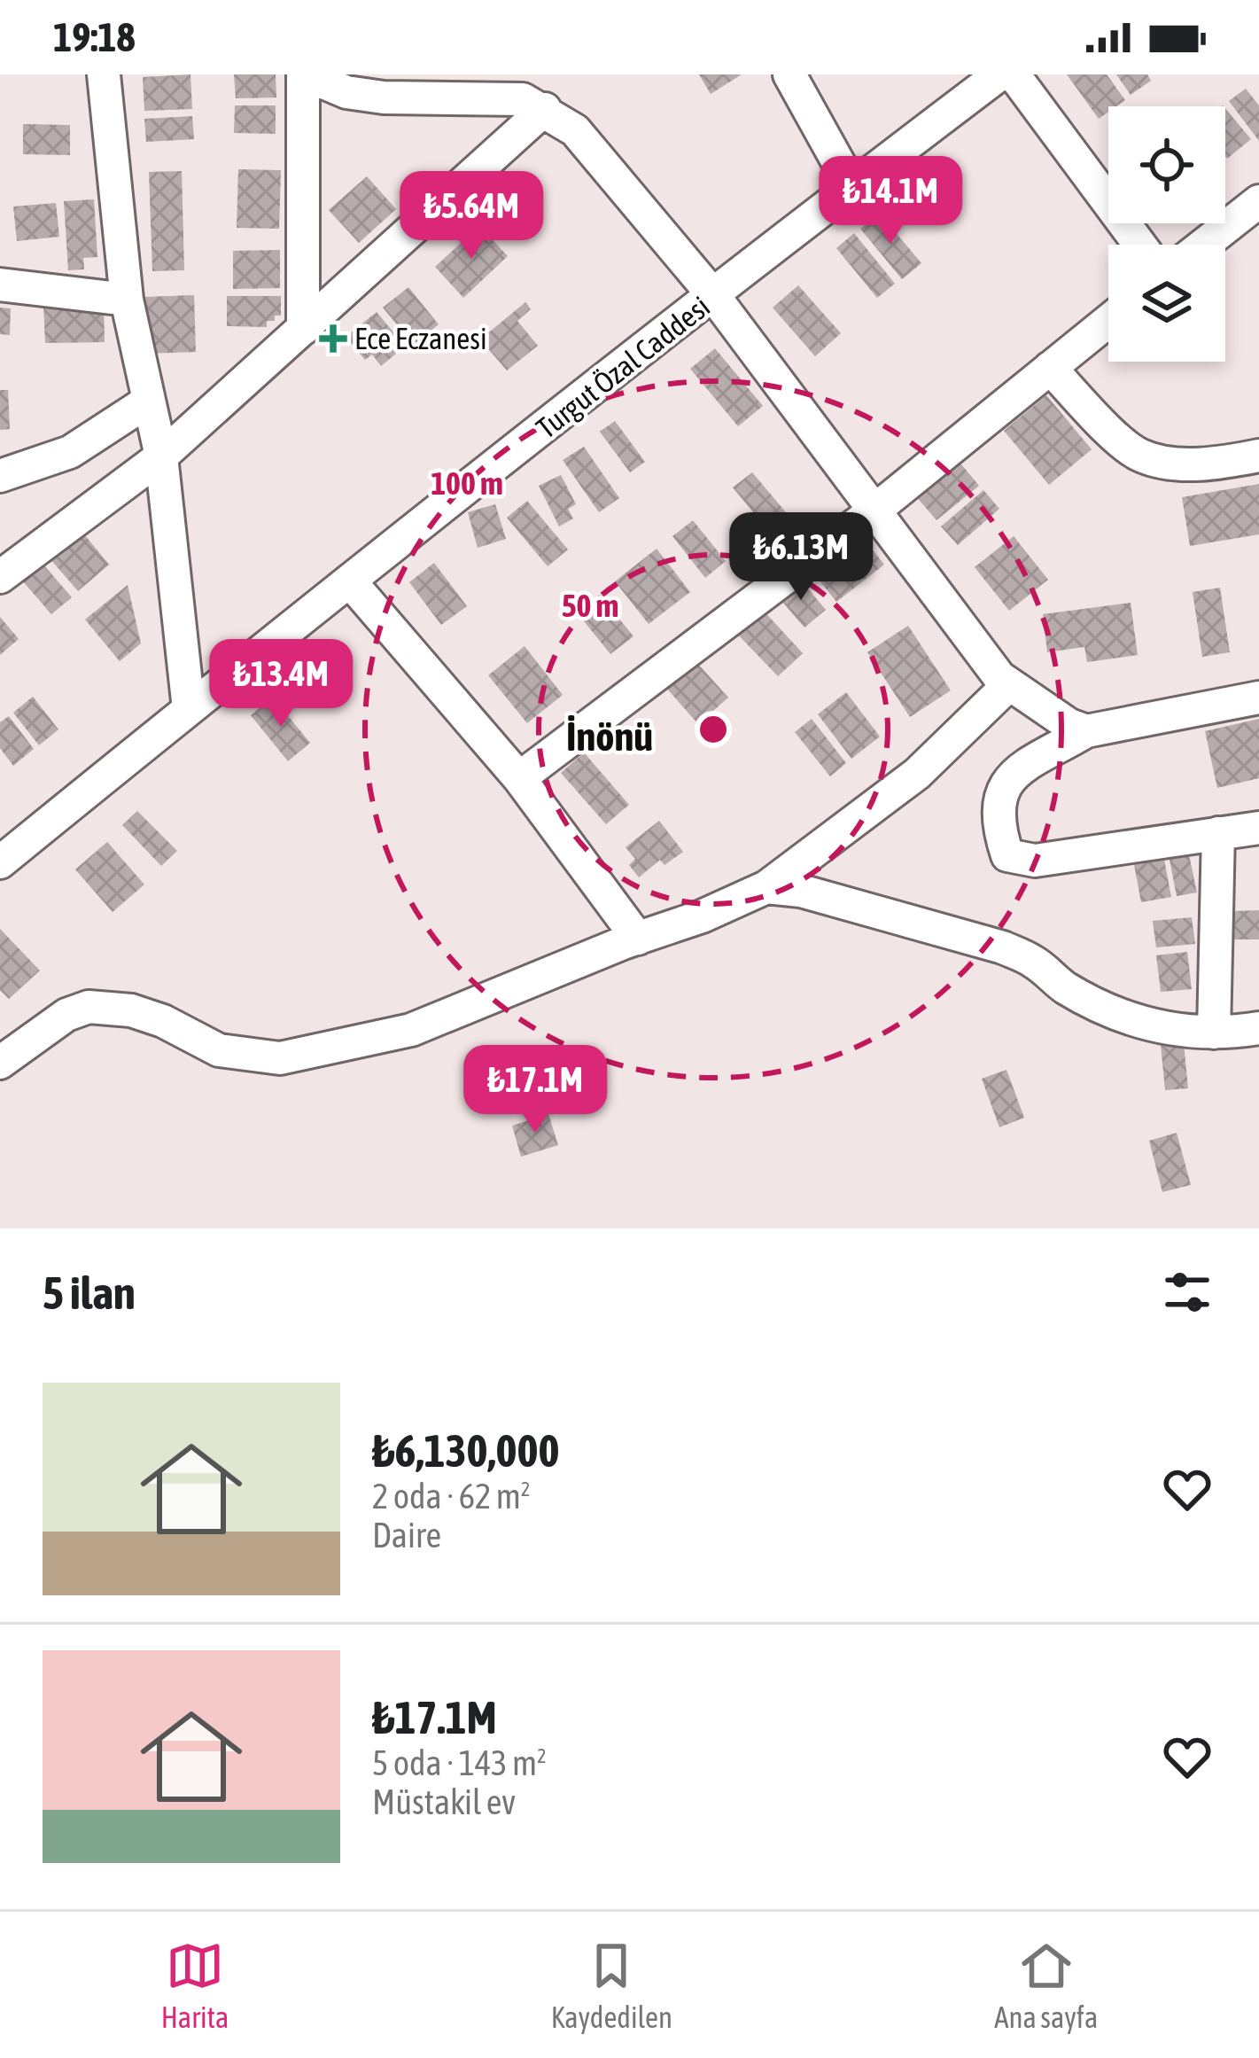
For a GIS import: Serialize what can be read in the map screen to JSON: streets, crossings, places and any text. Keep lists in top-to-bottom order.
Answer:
{
  "streets": {
    "street": ["Turgut Özal Caddesi"]
  },
  "districts": ["İnönü"],
  "places": {
    "health": ["Ece Eczanesi"]
  },
  "page": {
    "status": "19:18",
    "price": [
      "₺14.1M",
      "₺5.64M",
      "₺6.13M",
      "₺13.4M",
      "₺17.1M"
    ],
    "heading": "5 ilan",
    "list": [
      {
        "name": "₺6,130,000",
        "note": "2 oda · 62 m² · Daire"
      },
      {
        "name": "₺17.1M",
        "note": "5 oda · 143 m² · Müstakil ev"
      }
    ],
    "tabs": ["Harita", "Kaydedilen", "Ana sayfa"]
  },
  "rings": ["100 m", "50 m"]
}
